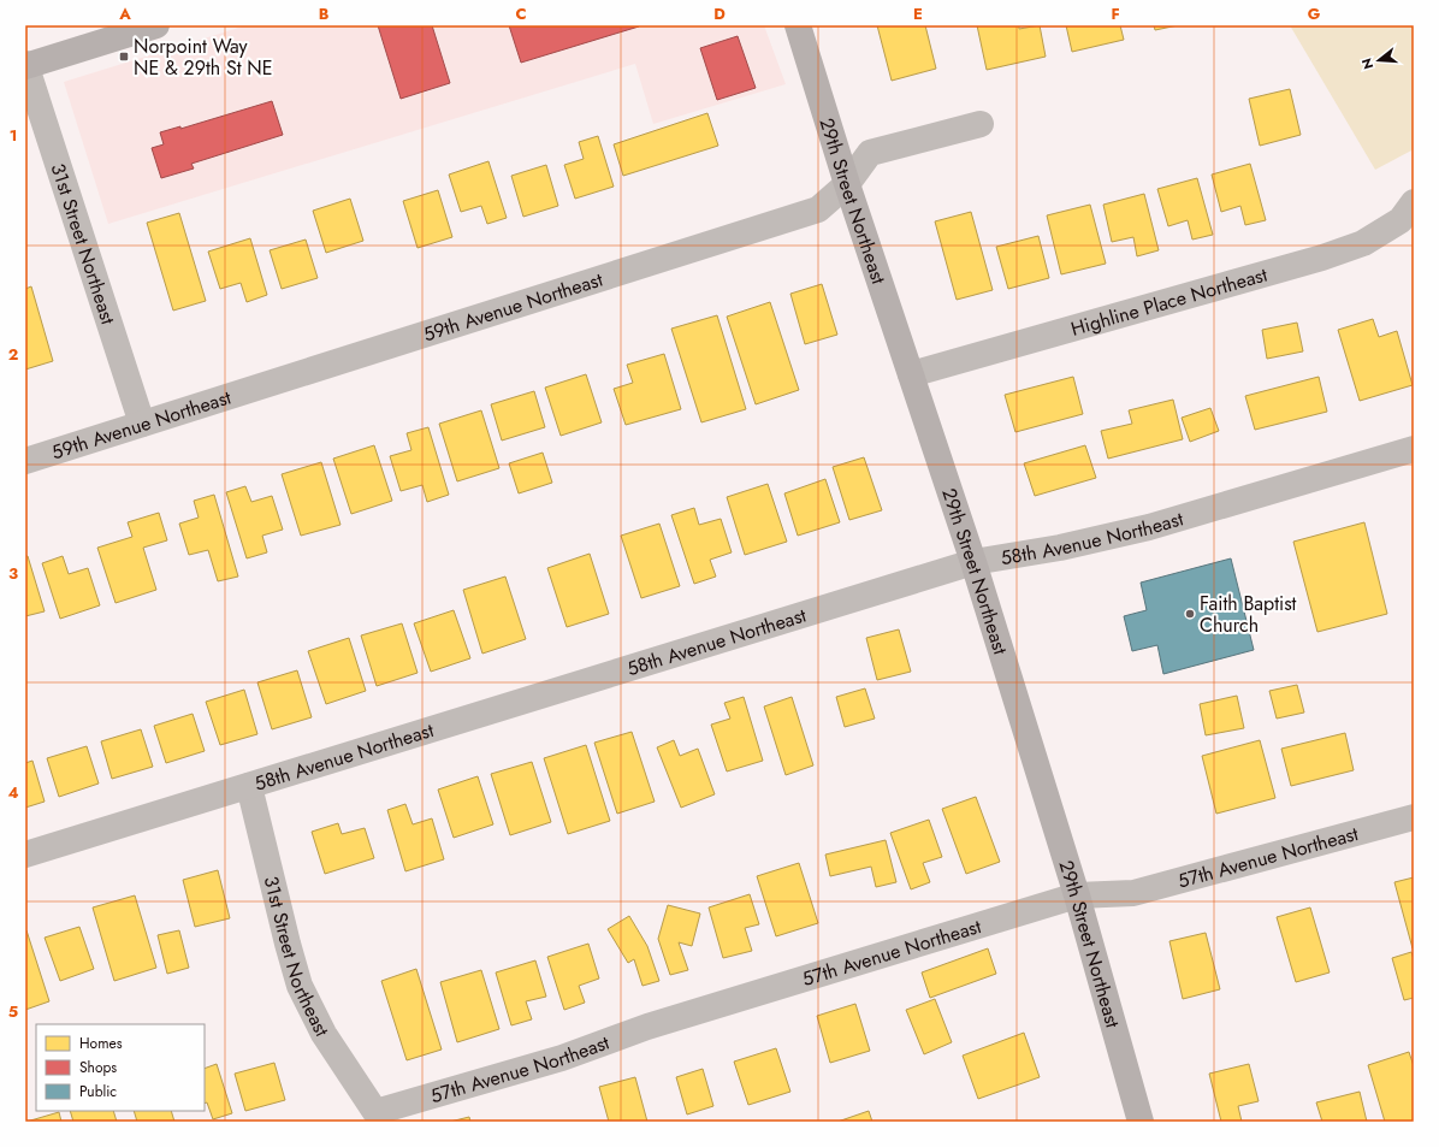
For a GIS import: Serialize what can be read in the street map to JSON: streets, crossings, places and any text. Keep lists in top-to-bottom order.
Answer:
{
  "streets": {
    "street": [
      "29th Street Northeast",
      "31st Street Northeast",
      "Highline Place Northeast",
      "59th Avenue Northeast",
      "58th Avenue Northeast",
      "57th Avenue Northeast"
    ]
  },
  "crossings": [
    ["29th Street Northeast", "Highline Place Northeast"],
    ["29th Street Northeast", "59th Avenue Northeast"],
    ["29th Street Northeast", "58th Avenue Northeast"],
    ["29th Street Northeast", "57th Avenue Northeast"],
    ["31st Street Northeast", "59th Avenue Northeast"],
    ["31st Street Northeast", "58th Avenue Northeast"],
    ["31st Street Northeast", "57th Avenue Northeast"]
  ],
  "places": {
    "transit": ["Norpoint Way NE & 29th St NE"],
    "other": ["Faith Baptist Church"]
  },
  "legend": ["Homes", "Shops", "Public"],
  "north": "left",
  "grid": {
    "columns": [
      "A",
      "B",
      "C",
      "D",
      "E",
      "F",
      "G"
    ],
    "rows": [
      "1",
      "2",
      "3",
      "4",
      "5"
    ]
  }
}
